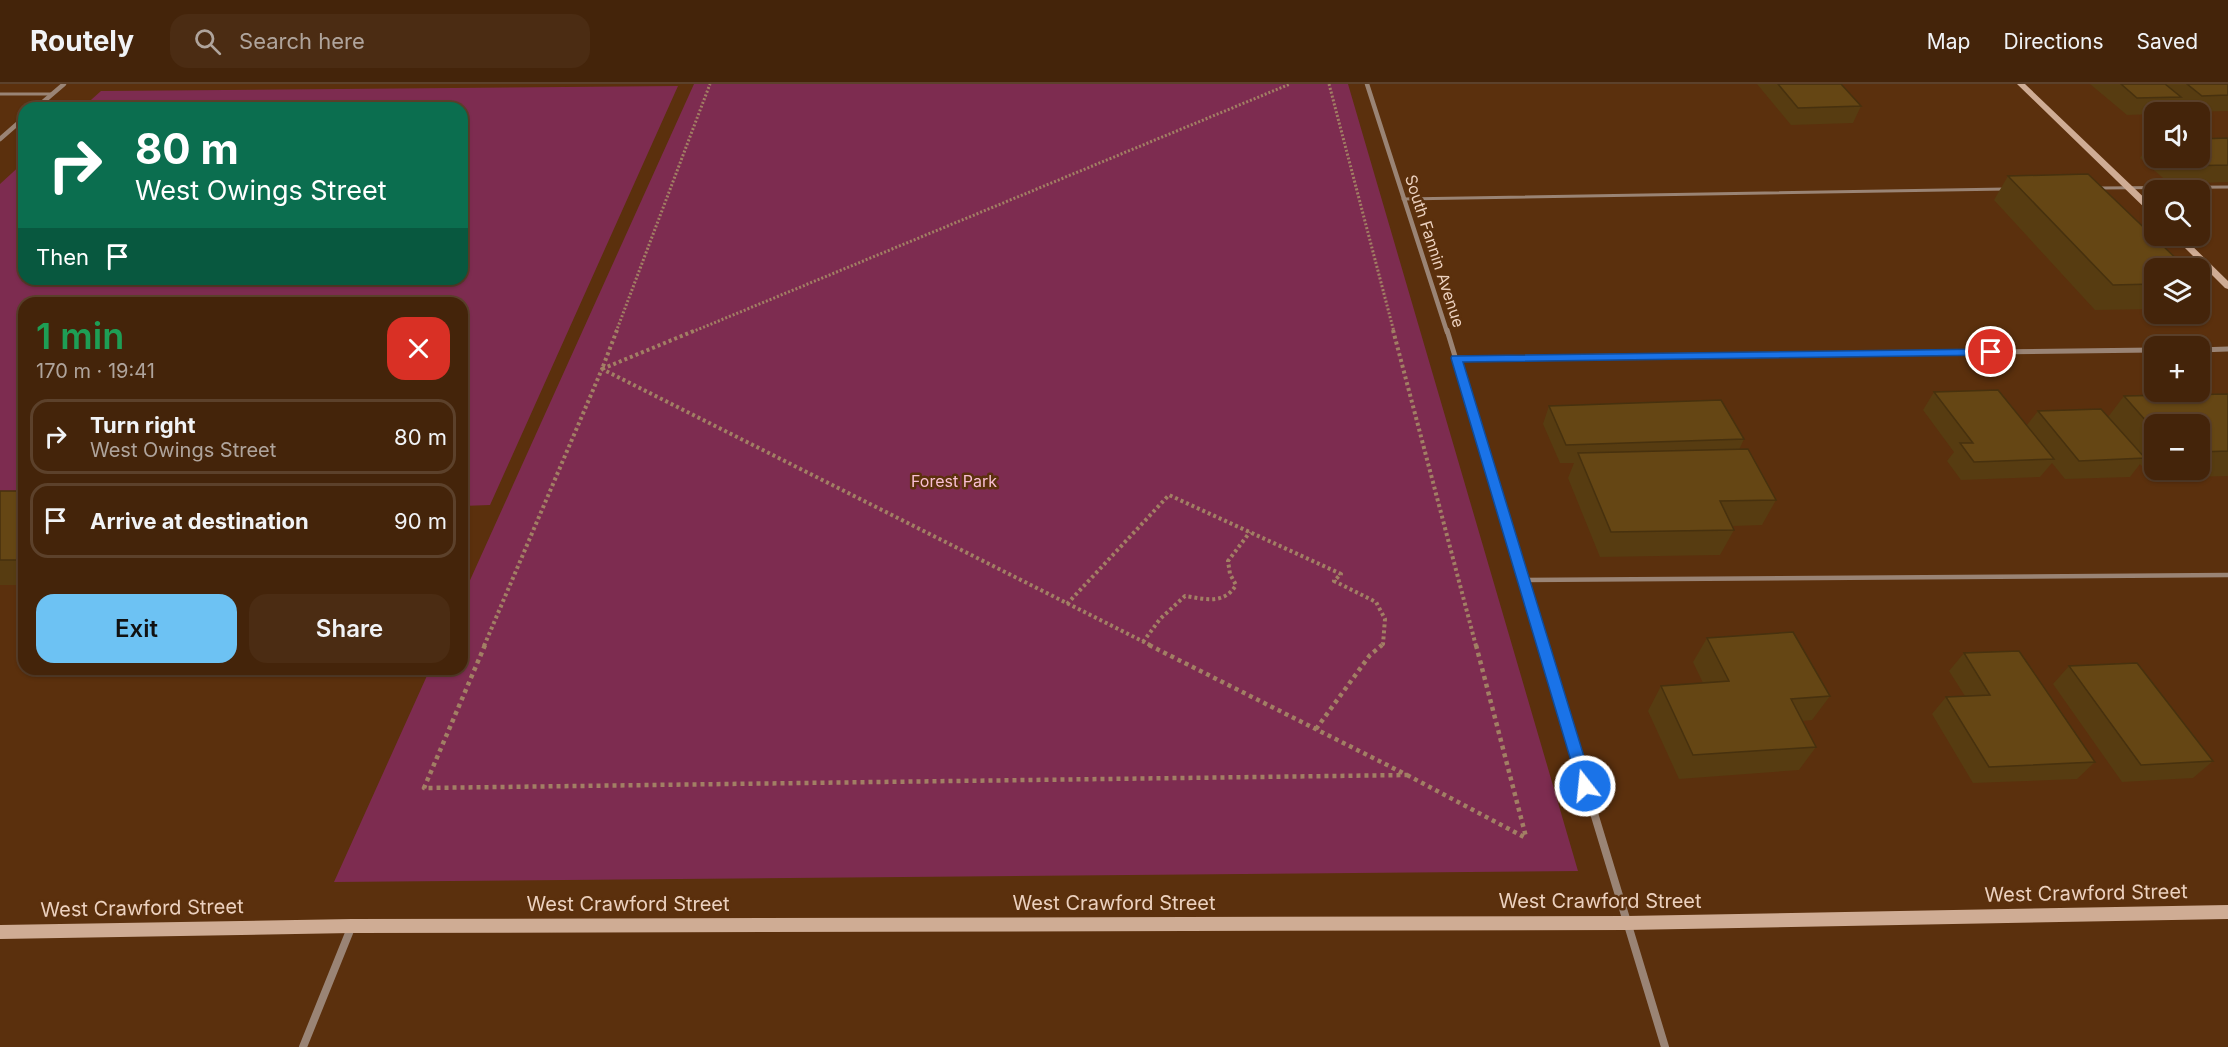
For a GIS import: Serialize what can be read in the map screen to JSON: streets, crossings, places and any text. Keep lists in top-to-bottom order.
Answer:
{
  "streets": {
    "street": ["South Fannin Avenue", "West Crawford Street"]
  },
  "crossings": [
    ["South Fannin Avenue", "West Crawford Street"]
  ],
  "parks": ["Forest Park"],
  "page": {
    "header": "Routely",
    "search": "Search here",
    "nav": ["Map", "Directions", "Saved"],
    "map_buttons": ["+", "−"],
    "turn": ["80 m", "West Owings Street"],
    "then": "Then",
    "heading": ["1 min", "170 m · 19:41"],
    "list": [
      {
        "name": "Turn right",
        "note": "West Owings Street",
        "value": "80 m"
      },
      {
        "name": "Arrive at destination",
        "value": "90 m"
      }
    ],
    "buttons": ["Exit", "Share"]
  }
}
